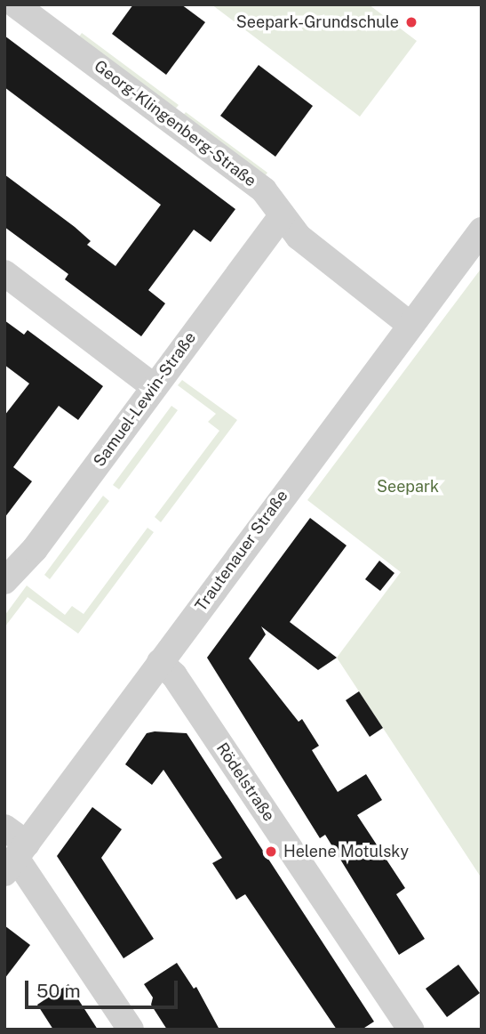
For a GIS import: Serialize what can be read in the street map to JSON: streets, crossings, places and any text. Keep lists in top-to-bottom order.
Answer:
{
  "streets": {
    "street": [
      "Georg-Klingenberg-Straße",
      "Samuel-Lewin-Straße",
      "Trautenauer Straße",
      "Rödelstraße"
    ]
  },
  "crossings": [
    ["Georg-Klingenberg-Straße", "Samuel-Lewin-Straße"],
    ["Georg-Klingenberg-Straße", "Trautenauer Straße"],
    ["Trautenauer Straße", "Rödelstraße"]
  ],
  "parks": ["Seepark"],
  "places": ["Seepark-Grundschule", "Helene Motulsky"],
  "scale_bar": "50 m"
}
